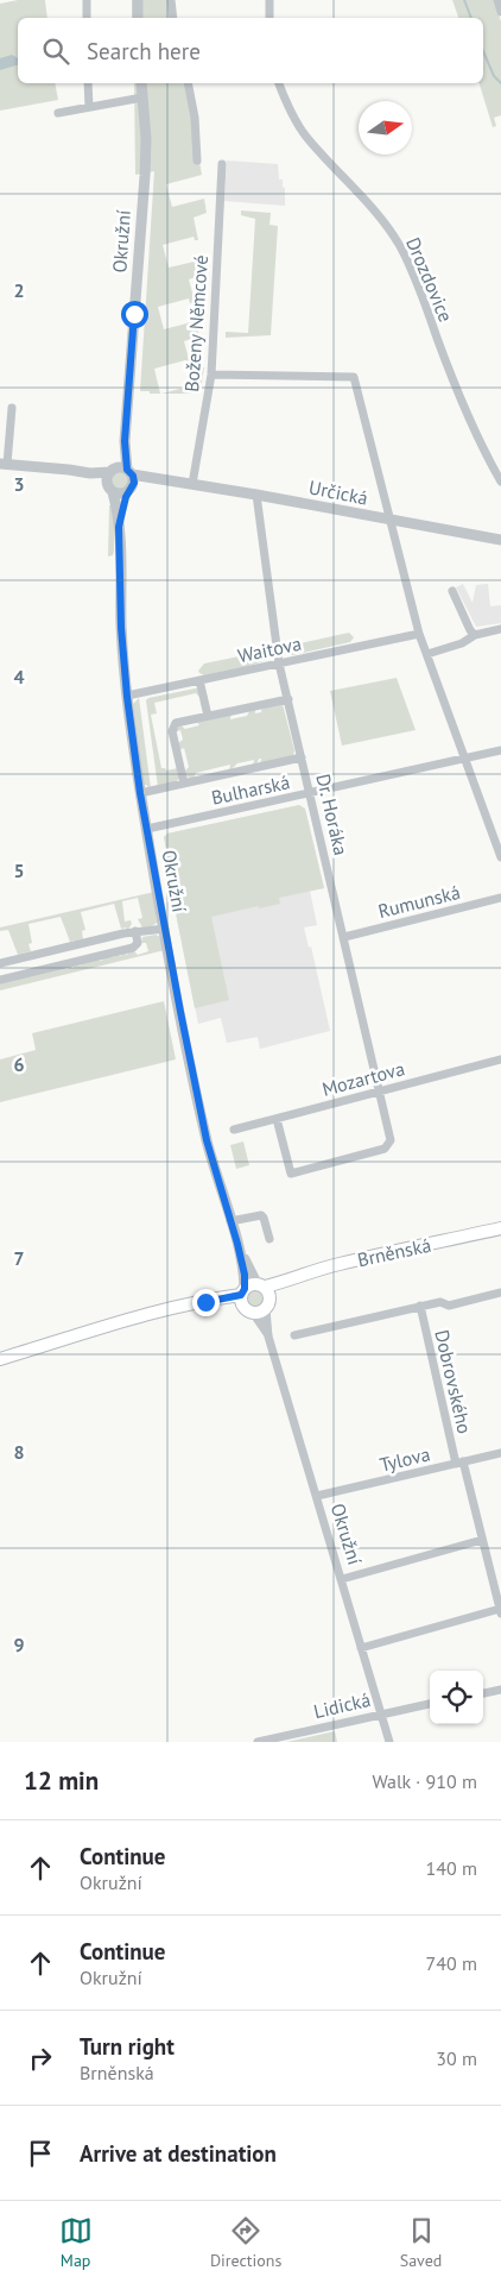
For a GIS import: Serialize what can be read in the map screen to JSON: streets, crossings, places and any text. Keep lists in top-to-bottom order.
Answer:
{
  "streets": {
    "main road": ["Brněnská"],
    "street": [
      "Okružní",
      "Drozdovice",
      "Boženy Němcové",
      "Určická",
      "Waitova",
      "Bulharská",
      "Dr. Horáka",
      "Rumunská",
      "Mozartova",
      "Dobrovského",
      "Tylova",
      "Lidická"
    ]
  },
  "crossings": [
    ["Okružní", "Určická"],
    ["Okružní", "Waitova"],
    ["Okružní", "Bulharská"],
    ["Okružní", "Brněnská"],
    ["Okružní", "Tylova"],
    ["Okružní", "Lidická"],
    ["Boženy Němcové", "Určická"],
    ["Určická", "Dr. Horáka"],
    ["Waitova", "Dr. Horáka"],
    ["Bulharská", "Dr. Horáka"],
    ["Dr. Horáka", "Rumunská"],
    ["Dr. Horáka", "Mozartova"],
    ["Dobrovského", "Tylova"]
  ],
  "north": "right",
  "page": {
    "search": "Search here",
    "heading": ["12 min", "Walk · 910 m"],
    "list": [
      ["Continue", "Okružní", "140 m"],
      ["Continue", "Okružní", "740 m"],
      ["Turn right", "Brněnská", "30 m"],
      "Arrive at destination"
    ],
    "nav": ["Map", "Directions", "Saved"]
  },
  "grid": {
    "rows": [
      "2",
      "3",
      "4",
      "5",
      "6",
      "7",
      "8",
      "9"
    ]
  }
}
